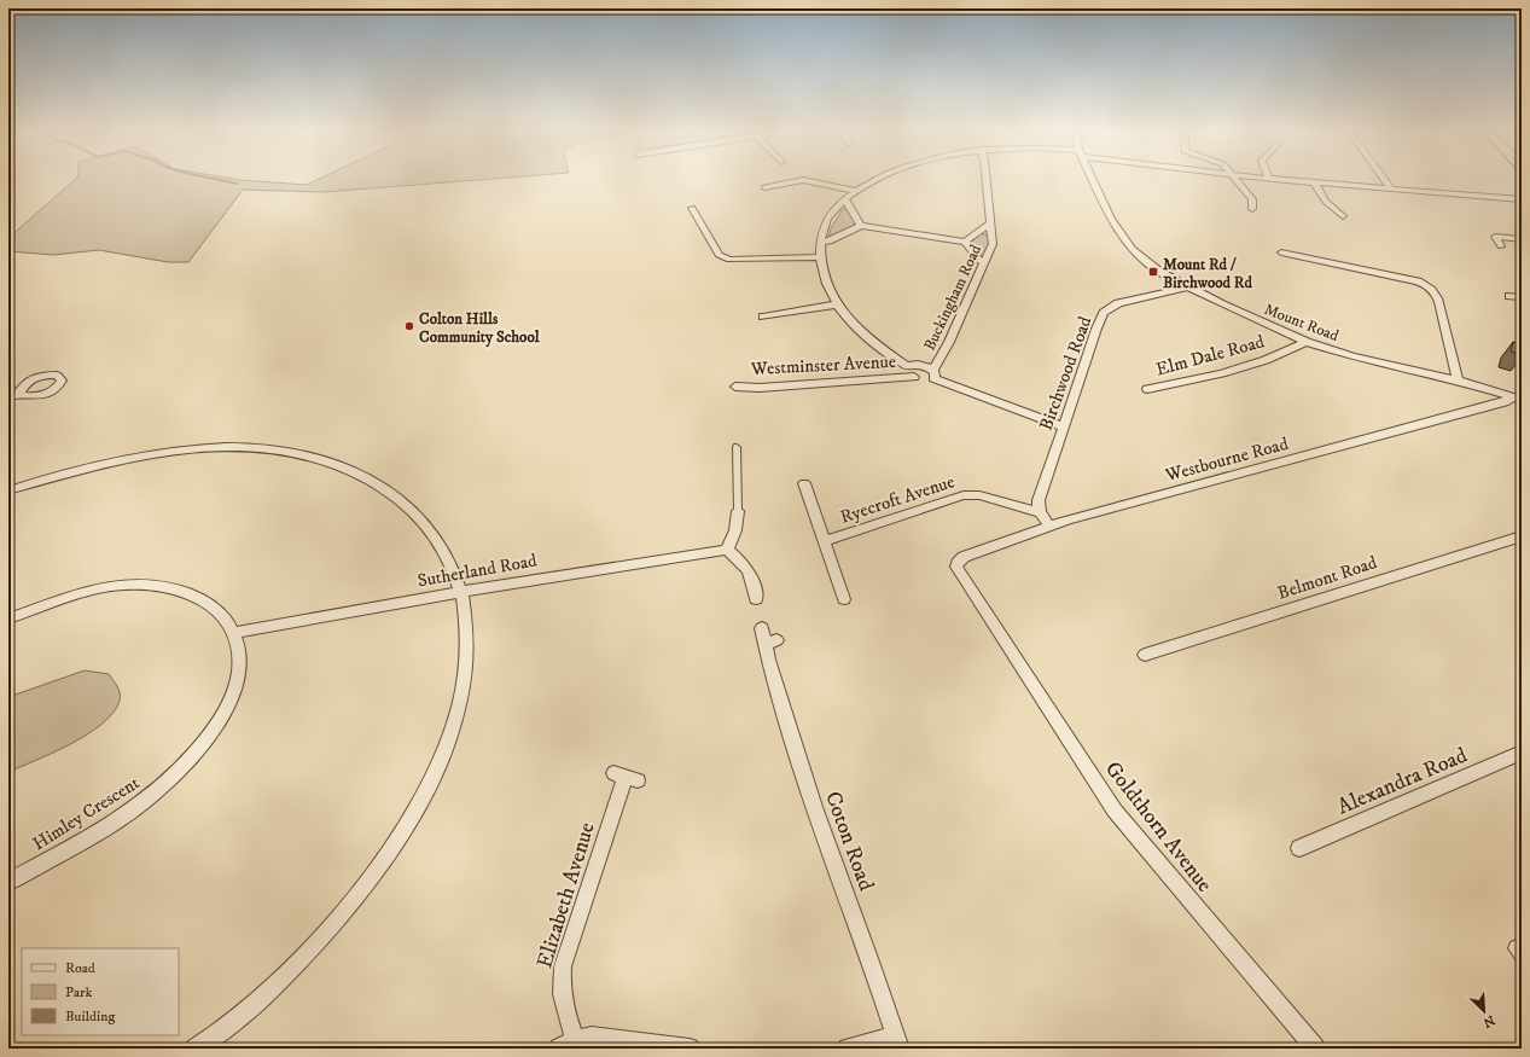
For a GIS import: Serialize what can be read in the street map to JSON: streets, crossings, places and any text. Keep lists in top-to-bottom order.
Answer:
{
  "streets": {
    "street": [
      "Buckingham Road",
      "Mount Road",
      "Elm Dale Road",
      "Westminster Avenue",
      "Birchwood Road",
      "Westbourne Road",
      "Ryecroft Avenue",
      "Sutherland Road",
      "Belmont Road",
      "Alexandra Road",
      "Himley Crescent",
      "Goldthorn Avenue",
      "Coton Road",
      "Elizabeth Avenue"
    ]
  },
  "crossings": [
    ["Buckingham Road", "Westminster Avenue"],
    ["Mount Road", "Elm Dale Road"],
    ["Mount Road", "Birchwood Road"],
    ["Mount Road", "Westbourne Road"],
    ["Birchwood Road", "Ryecroft Avenue"],
    ["Westbourne Road", "Goldthorn Avenue"],
    ["Sutherland Road", "Himley Crescent"]
  ],
  "places": {
    "transit": ["Mount Rd / Birchwood Rd"],
    "other": ["Colton Hills Community School"]
  },
  "legend": ["Road", "Park", "Building"],
  "north": "bottom right"
}
